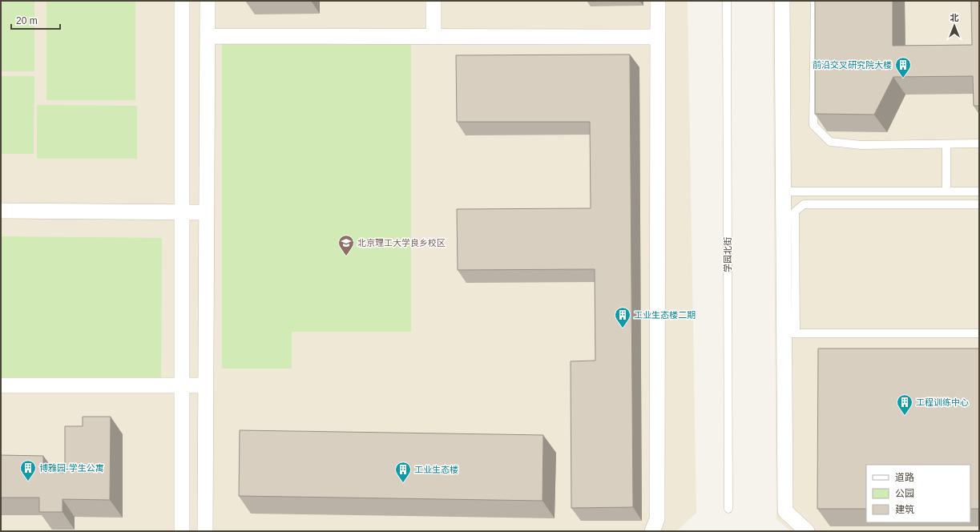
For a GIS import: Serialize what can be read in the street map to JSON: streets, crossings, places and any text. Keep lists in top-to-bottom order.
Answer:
{
  "streets": {
    "lane": ["学园北街"]
  },
  "places": {
    "building": [
      "前沿交叉研究院大楼",
      "工业生态楼二期",
      "工程训练中心",
      "博雅园-学生公寓",
      "工业生态楼"
    ],
    "school or university": ["北京理工大学良乡校区"]
  },
  "legend": ["道路", "公园", "建筑"],
  "scale_bar": "20 m",
  "north": "top"
}
